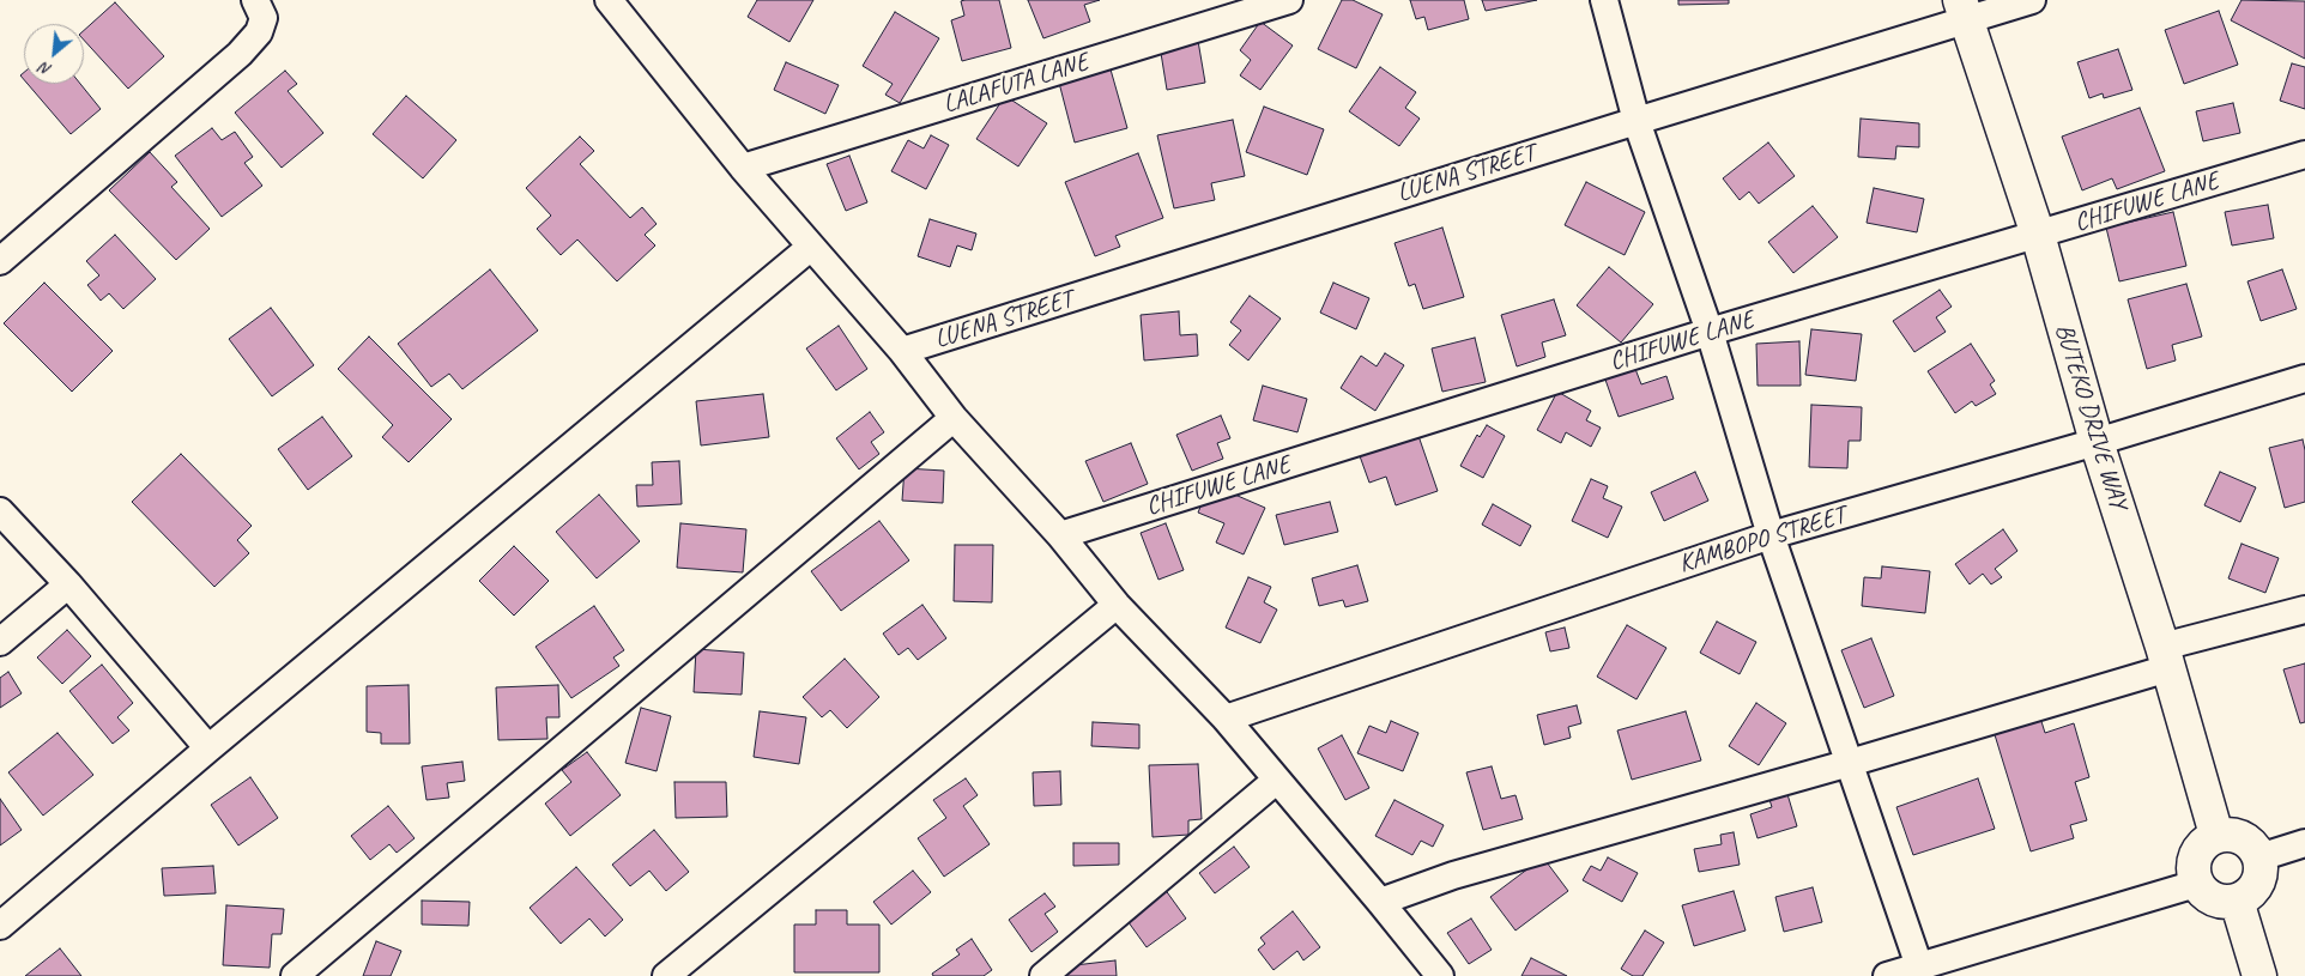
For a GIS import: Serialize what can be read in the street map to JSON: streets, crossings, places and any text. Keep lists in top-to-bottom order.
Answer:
{
  "streets": {
    "street": [
      "LALAFUTA LANE",
      "LUENA STREET",
      "CHIFUWE LANE",
      "BUTEKO DRIVE WAY",
      "KAMBOPO STREET"
    ]
  },
  "crossings": [
    ["LUENA STREET", "BUTEKO DRIVE WAY"],
    ["CHIFUWE LANE", "BUTEKO DRIVE WAY"],
    ["BUTEKO DRIVE WAY", "KAMBOPO STREET"]
  ],
  "north": "bottom left"
}
